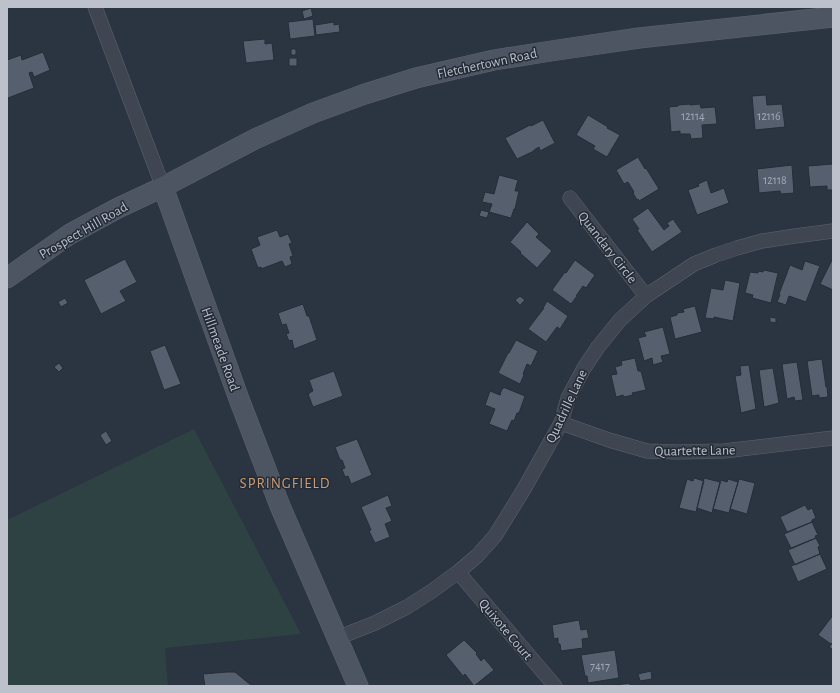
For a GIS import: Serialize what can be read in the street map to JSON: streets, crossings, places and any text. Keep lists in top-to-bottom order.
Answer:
{
  "streets": {
    "street": [
      "Fletchertown Road",
      "Prospect Hill Road",
      "Quandary Circle",
      "Hillmeade Road",
      "Quadrille Lane",
      "Quartette Lane",
      "Quixote Court"
    ]
  },
  "crossings": [
    ["Fletchertown Road", "Prospect Hill Road"],
    ["Fletchertown Road", "Hillmeade Road"],
    ["Prospect Hill Road", "Hillmeade Road"],
    ["Quandary Circle", "Quadrille Lane"],
    ["Hillmeade Road", "Quadrille Lane"],
    ["Quadrille Lane", "Quartette Lane"],
    ["Quadrille Lane", "Quixote Court"]
  ],
  "districts": ["SPRINGFIELD"],
  "house_numbers": [
    "12114",
    "12116",
    "12118",
    "7417"
  ]
}
